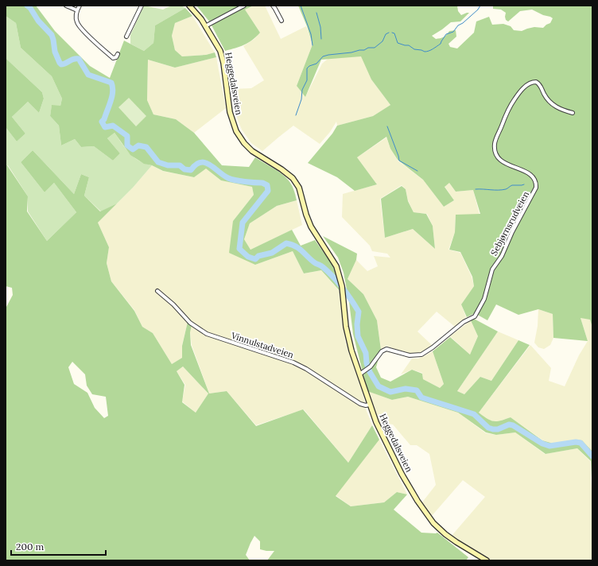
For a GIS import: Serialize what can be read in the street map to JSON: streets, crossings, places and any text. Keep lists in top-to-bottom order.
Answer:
{
  "streets": {
    "main road": ["Heggedalsveien"],
    "street": ["Sebjørnsrudveien", "Vinnulstadveien"]
  },
  "crossings": [
    ["Heggedalsveien", "Sebjørnsrudveien"],
    ["Heggedalsveien", "Vinnulstadveien"]
  ],
  "scale_bar": "200 m"
}
